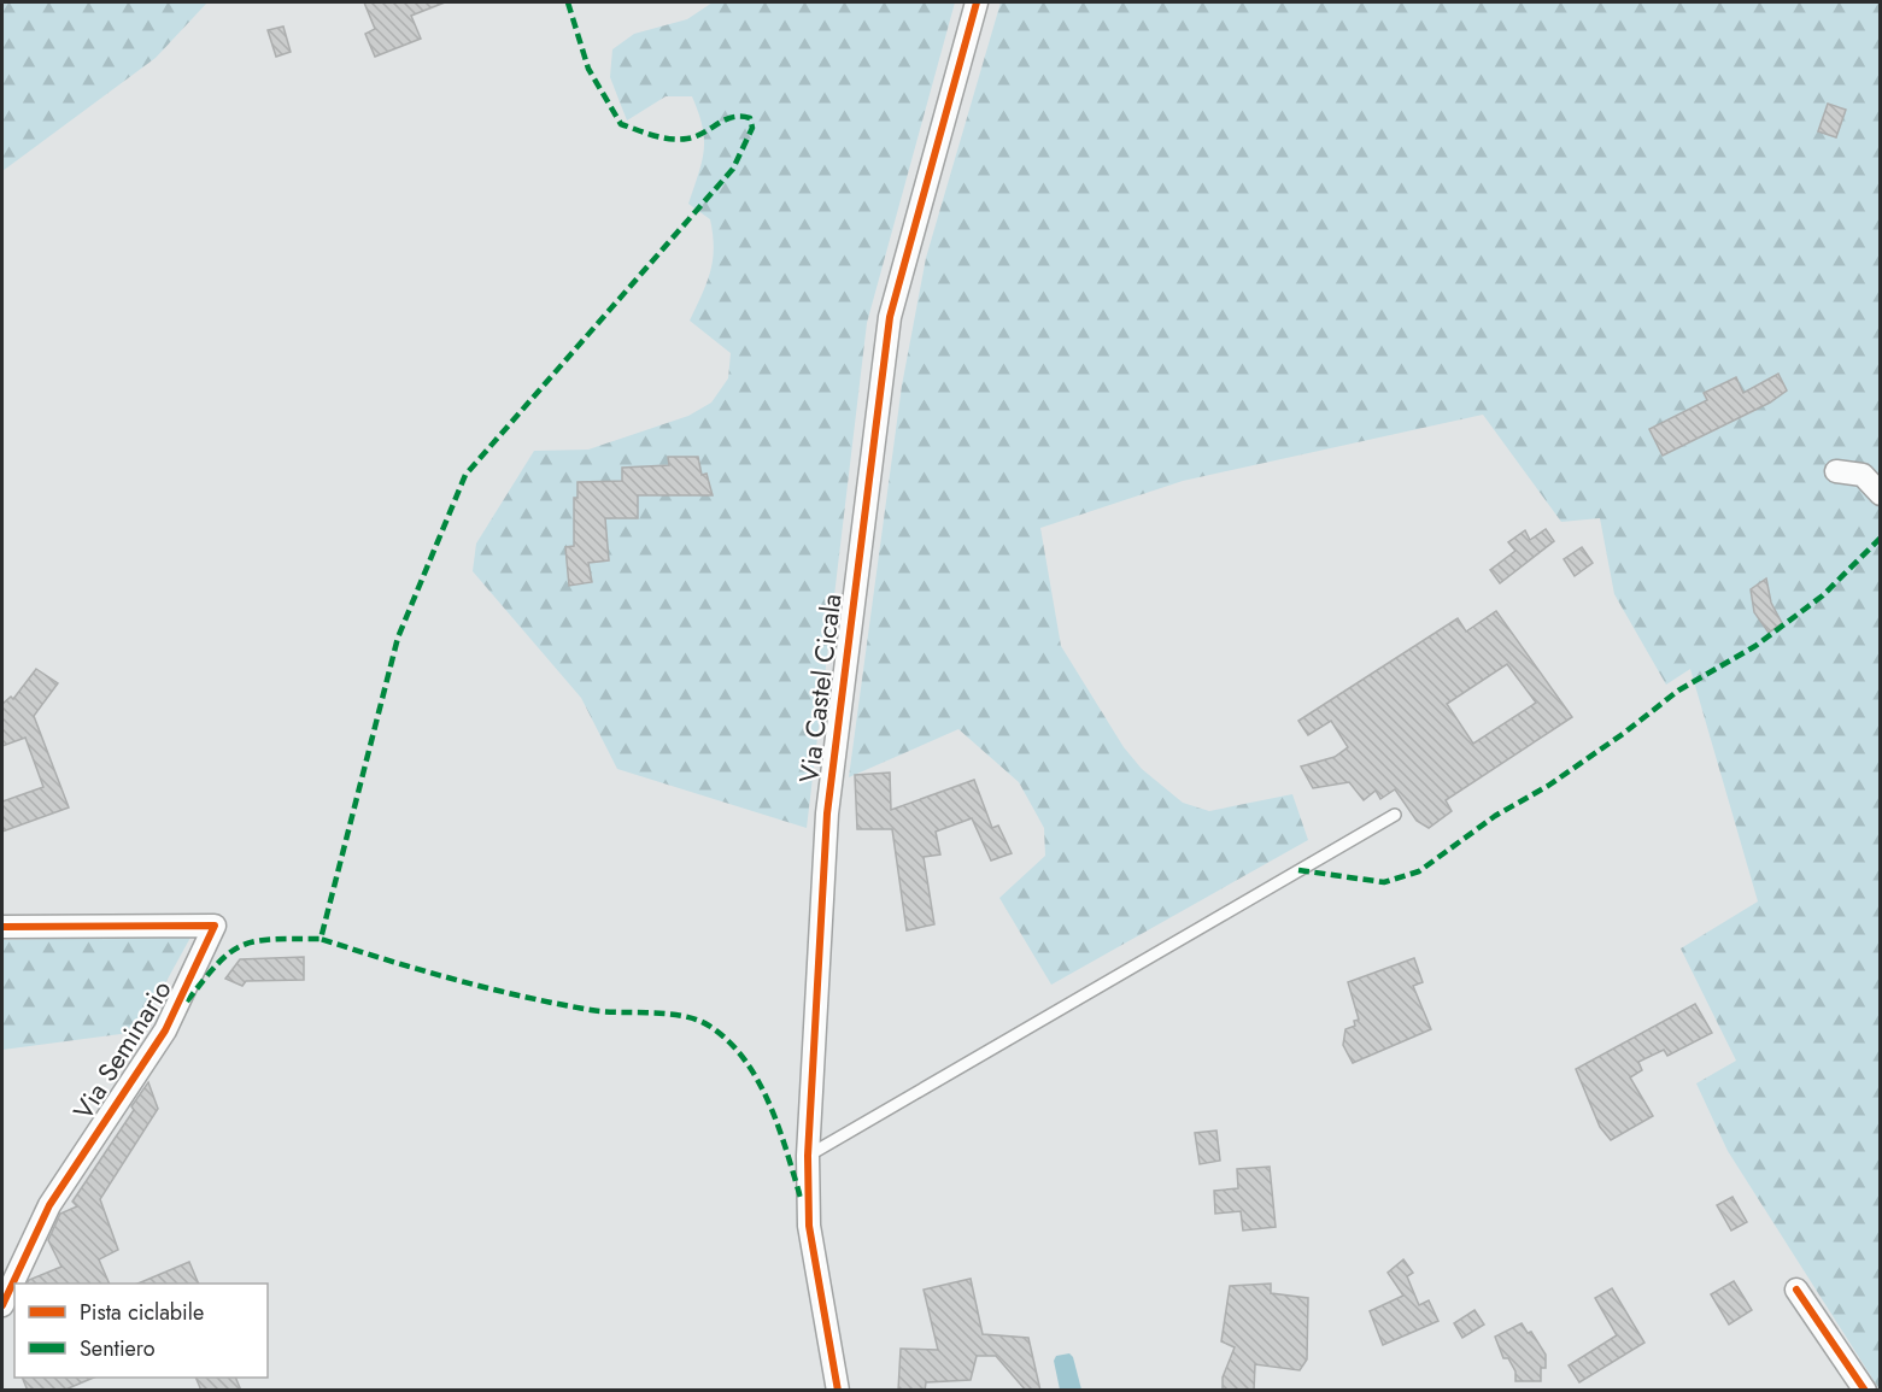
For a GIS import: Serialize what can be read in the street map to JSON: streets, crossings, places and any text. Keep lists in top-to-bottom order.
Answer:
{
  "streets": {
    "street": ["Via Castel Cicala", "Via Seminario"]
  },
  "legend": ["Pista ciclabile", "Sentiero"]
}
